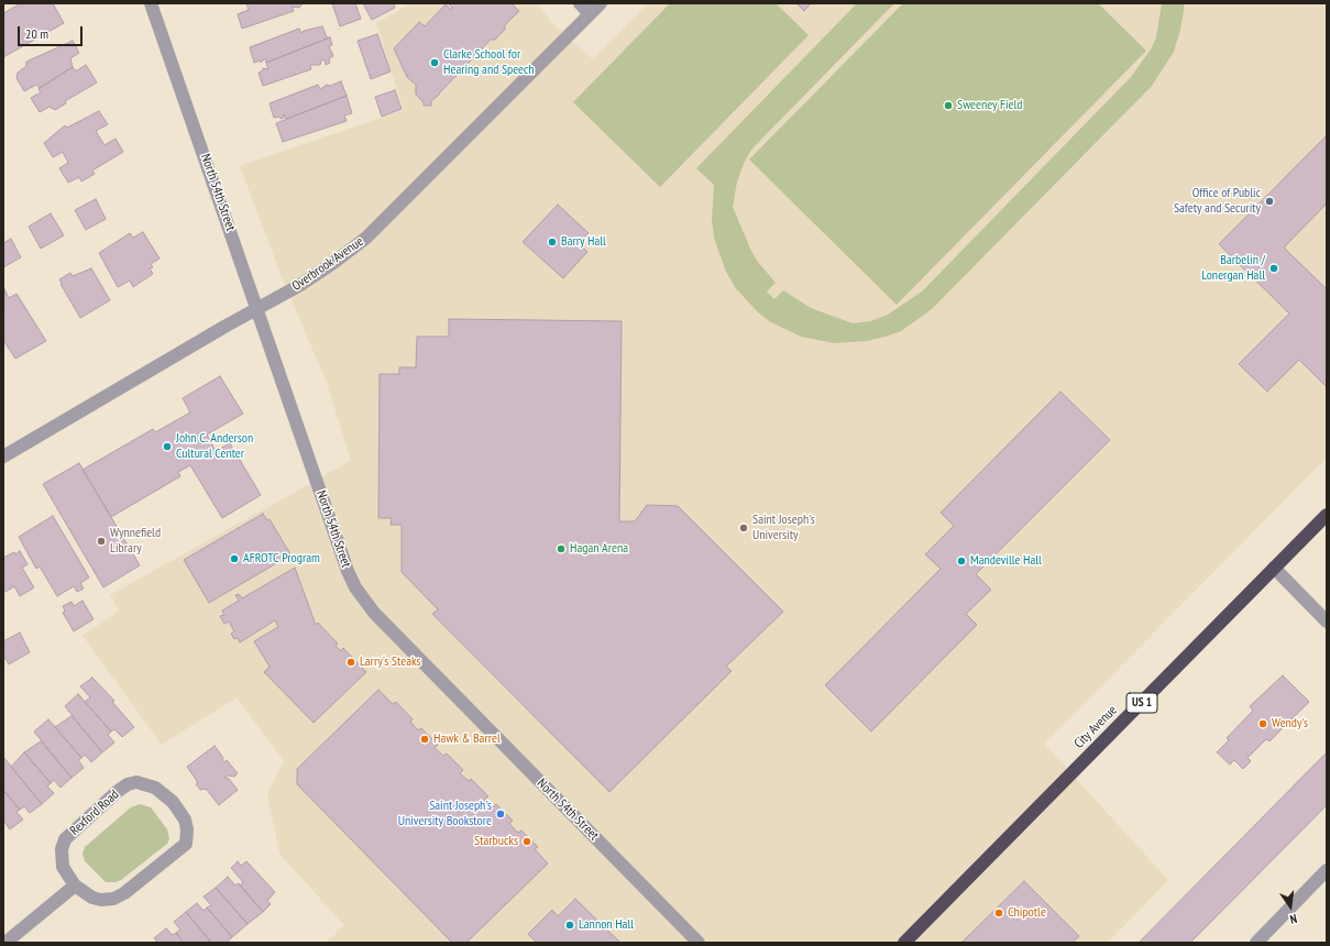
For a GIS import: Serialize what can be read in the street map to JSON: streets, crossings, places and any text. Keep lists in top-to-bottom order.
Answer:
{
  "streets": {
    "highway": ["US 1", "City Avenue"],
    "street": ["North 54th Street", "Overbrook Avenue", "Rexford Road"]
  },
  "crossings": [
    ["North 54th Street", "Overbrook Avenue"]
  ],
  "places": [
    "Clarke School for Hearing and Speech",
    "Sweeney Field",
    "Office of Public Safety and Security",
    "Barry Hall",
    "Barbelin / Lonergan Hall",
    "John C. Anderson Cultural Center",
    "Saint Joseph's University",
    "Wynnefield Library",
    "Hagan Arena",
    "AFROTC Program",
    "Mandeville Hall",
    "Larry's Steaks",
    "Wendy's",
    "Hawk & Barrel",
    "Saint Joseph's University Bookstore",
    "Starbucks",
    "Chipotle",
    "Lannon Hall"
  ],
  "scale_bar": "20 m",
  "north": "bottom"
}
